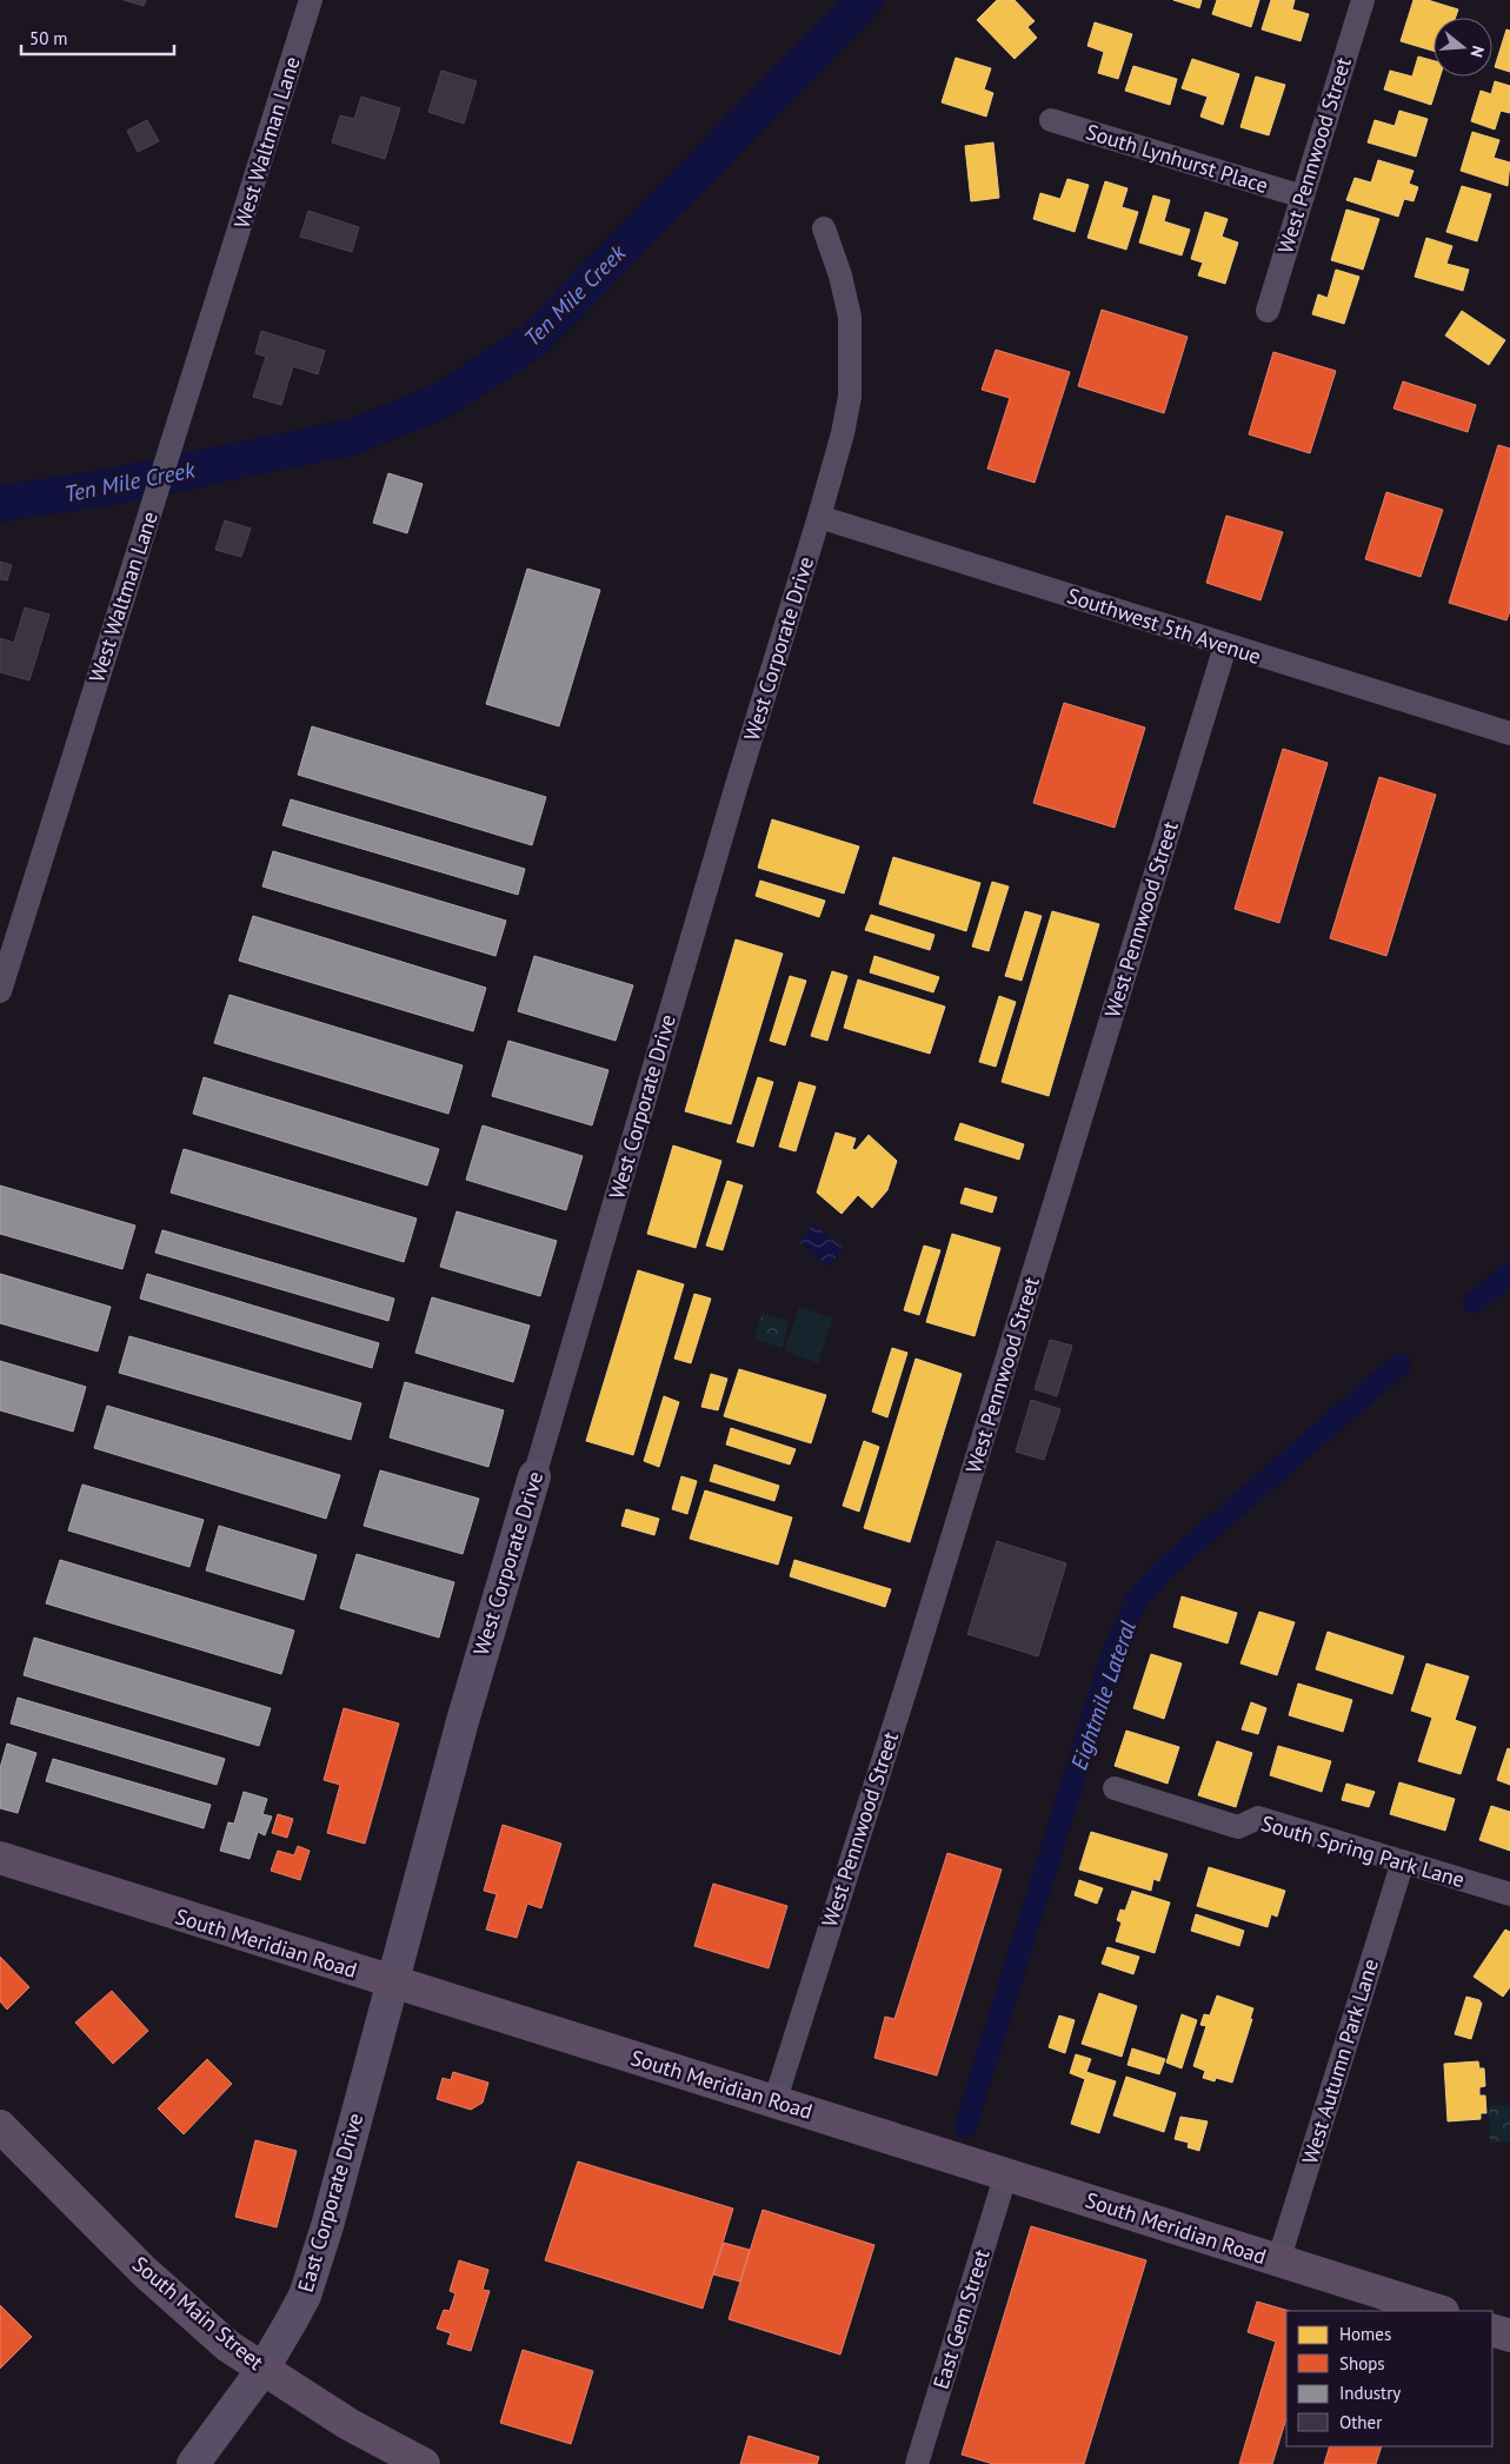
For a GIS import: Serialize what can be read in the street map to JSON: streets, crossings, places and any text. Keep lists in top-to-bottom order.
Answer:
{
  "streets": {
    "main road": ["South Meridian Road", "South Main Street"],
    "street": [
      "West Waltman Lane",
      "West Pennwood Street",
      "South Lynhurst Place",
      "Southwest 5th Avenue",
      "West Corporate Drive",
      "South Spring Park Lane",
      "West Autumn Park Lane",
      "East Corporate Drive",
      "East Gem Street"
    ]
  },
  "crossings": [
    ["West Pennwood Street", "South Lynhurst Place"],
    ["West Pennwood Street", "Southwest 5th Avenue"],
    ["West Pennwood Street", "South Meridian Road"],
    ["Southwest 5th Avenue", "West Corporate Drive"],
    ["West Corporate Drive", "South Meridian Road"],
    ["West Corporate Drive", "East Corporate Drive"],
    ["South Spring Park Lane", "West Autumn Park Lane"],
    ["South Meridian Road", "West Autumn Park Lane"],
    ["South Meridian Road", "East Corporate Drive"],
    ["South Meridian Road", "East Gem Street"],
    ["East Corporate Drive", "South Main Street"]
  ],
  "water": ["Ten Mile Creek", "Eightmile Lateral"],
  "legend": [
    "Homes",
    "Shops",
    "Industry",
    "Other"
  ],
  "scale_bar": "50 m",
  "north": "right"
}
